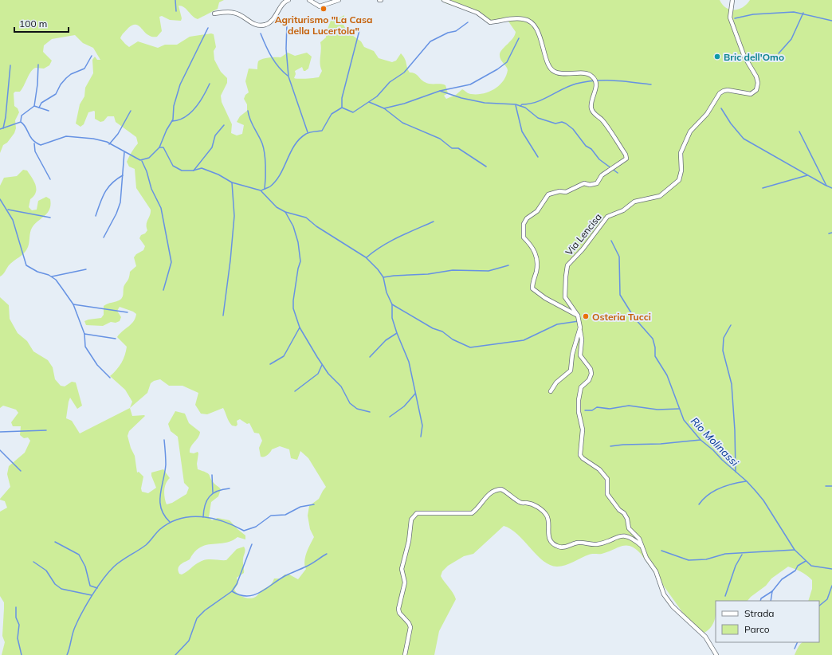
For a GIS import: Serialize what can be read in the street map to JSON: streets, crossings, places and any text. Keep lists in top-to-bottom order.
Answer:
{
  "streets": {
    "street": ["Via Lencisa"]
  },
  "water": ["Rio Molinassi"],
  "places": ["Agriturismo \"La Casa della Lucertola\"", "Bric dell'Omo", "Osteria Tucci"],
  "legend": ["Strada", "Parco"],
  "scale_bar": "100 m"
}
